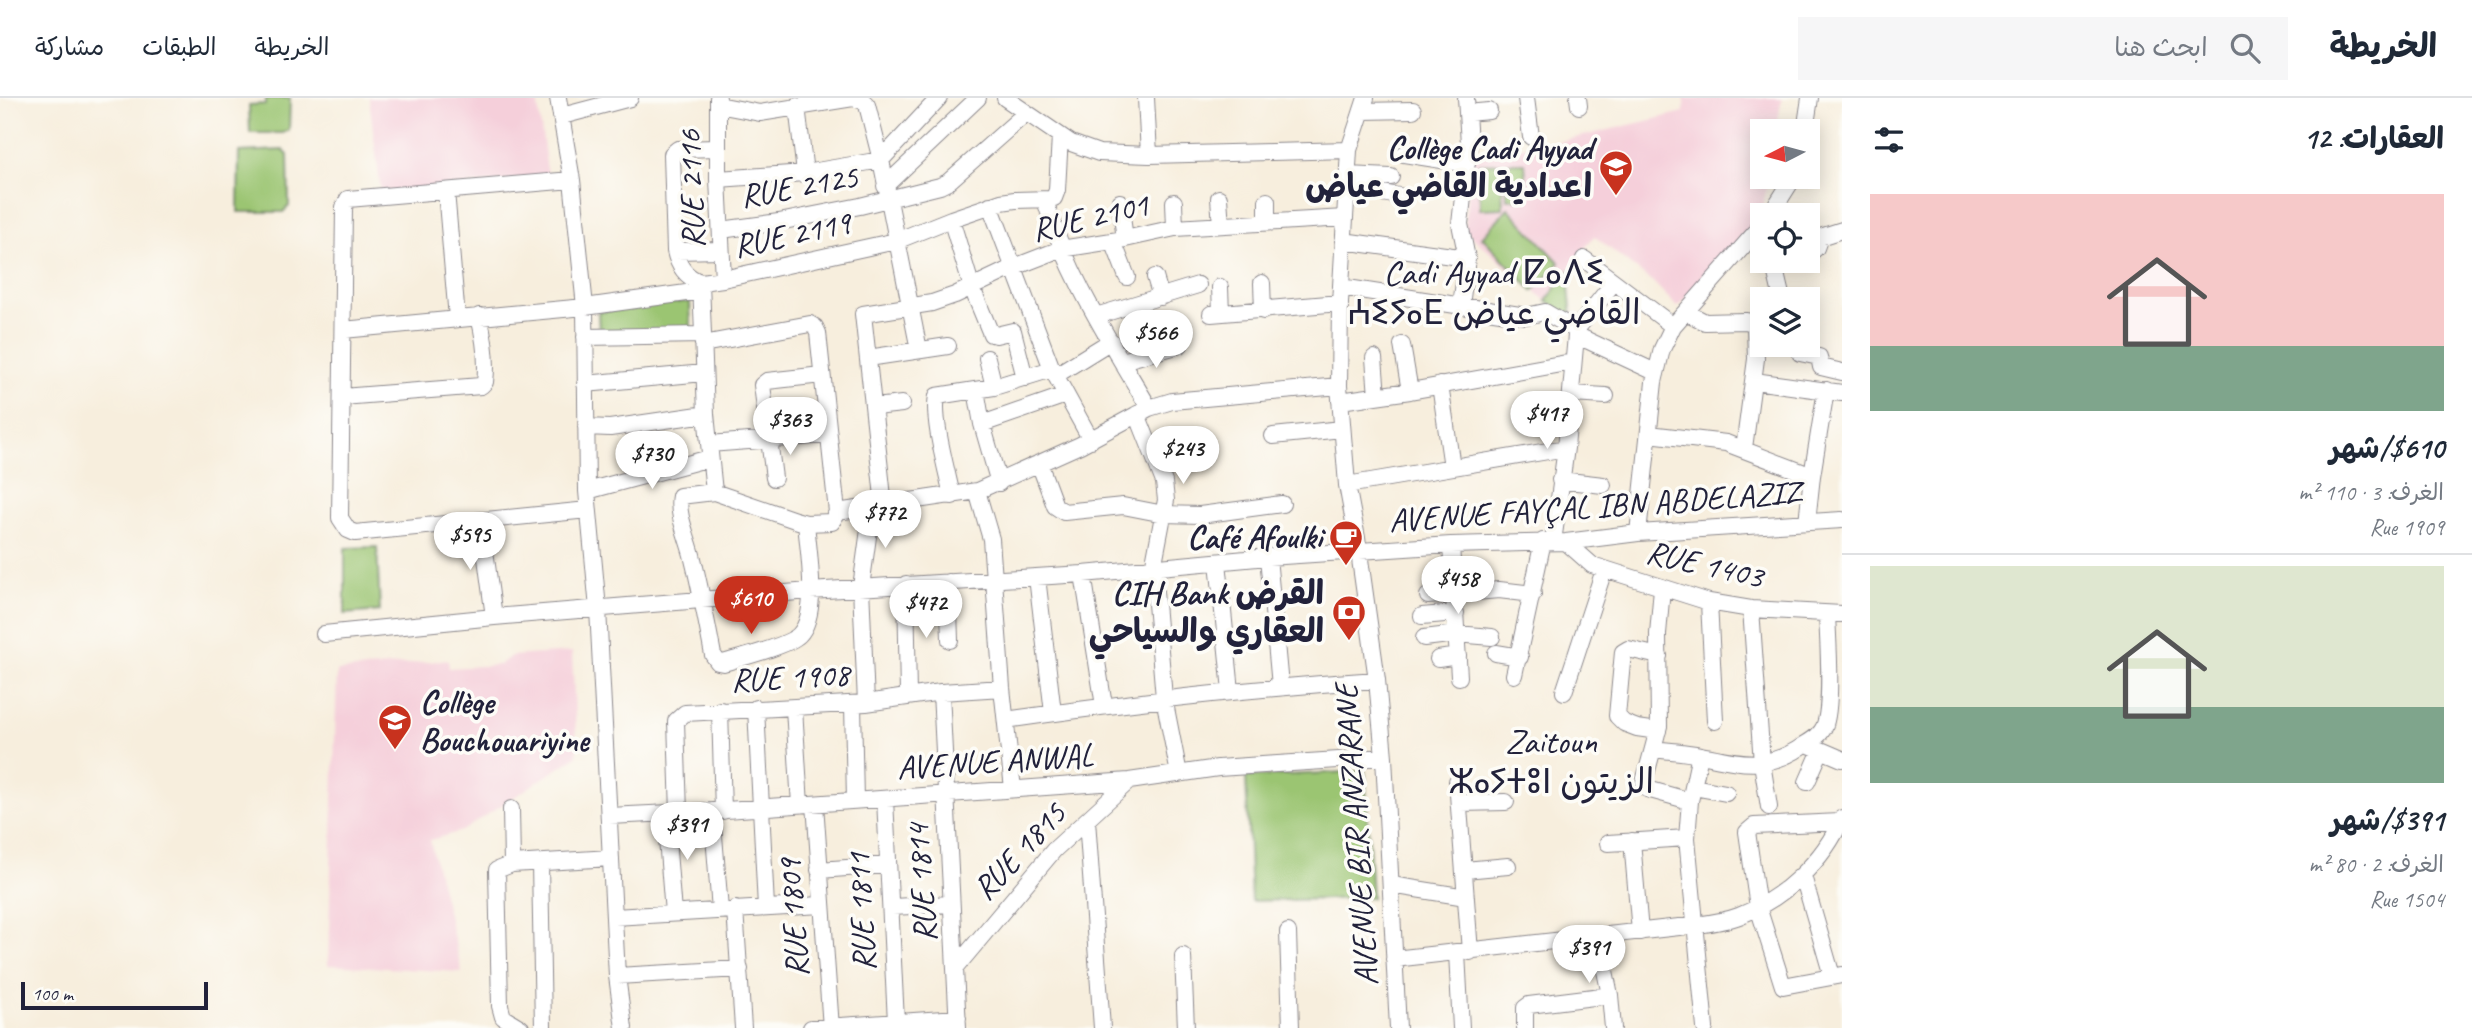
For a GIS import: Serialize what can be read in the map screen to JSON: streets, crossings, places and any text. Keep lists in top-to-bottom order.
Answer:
{
  "streets": {
    "street": [
      "RUE 2125",
      "RUE 2116",
      "RUE 2101",
      "RUE 2119",
      "AVENUE FAYÇAL IBN ABDELAZIZ",
      "RUE 1403",
      "RUE 1908",
      "AVENUE ANWAL",
      "AVENUE BIR ANZARANE",
      "RUE 1815",
      "RUE 1814",
      "RUE 1811",
      "RUE 1809"
    ]
  },
  "crossings": [
    ["RUE 2125", "RUE 2116"],
    ["RUE 2116", "RUE 2119"],
    ["RUE 2101", "AVENUE BIR ANZARANE"],
    ["AVENUE FAYÇAL IBN ABDELAZIZ", "RUE 1403"],
    ["AVENUE FAYÇAL IBN ABDELAZIZ", "AVENUE BIR ANZARANE"],
    ["RUE 1908", "AVENUE ANWAL"],
    ["RUE 1908", "RUE 1814"],
    ["RUE 1908", "RUE 1809"],
    ["AVENUE ANWAL", "AVENUE BIR ANZARANE"],
    ["AVENUE ANWAL", "RUE 1815"],
    ["AVENUE ANWAL", "RUE 1814"],
    ["AVENUE ANWAL", "RUE 1811"],
    ["AVENUE ANWAL", "RUE 1809"],
    ["RUE 1815", "RUE 1814"]
  ],
  "districts": ["Cadi Ayyad ⵇⴰⴷⵉ ⵄⵉⵢⴰⴹ القاضي عياض", "Zaitoun ⵣⴰⵢⵜⵓⵏ الزيتون"],
  "places": {
    "school or university": ["Collège Cadi Ayyad اعدادية القاضي عياض", "Collège Bouchouariyine"],
    "cafe": ["Café Afoulki"],
    "bank": ["CIH Bank القرض العقاري والسياحي"]
  },
  "scale_bar": "100 m",
  "north": "left",
  "page": {
    "header": "الخريطة",
    "search": "ابحث هنا",
    "nav": ["الخريطة", "الطبقات", "مشاركة"],
    "heading": "العقارات: 12",
    "list": [
      {
        "name": "$610/شهر",
        "note": "الغرف: 3 · 110 m² · Rue 1909"
      },
      {
        "name": "$391/شهر",
        "note": "الغرف: 2 · 80 m² · Rue 1504"
      }
    ],
    "price": [
      "$566",
      "$417",
      "$363",
      "$243",
      "$730",
      "$772",
      "$595",
      "$458",
      "$610",
      "$472",
      "$391",
      "$391"
    ],
    "scale": "100 m"
  }
}
